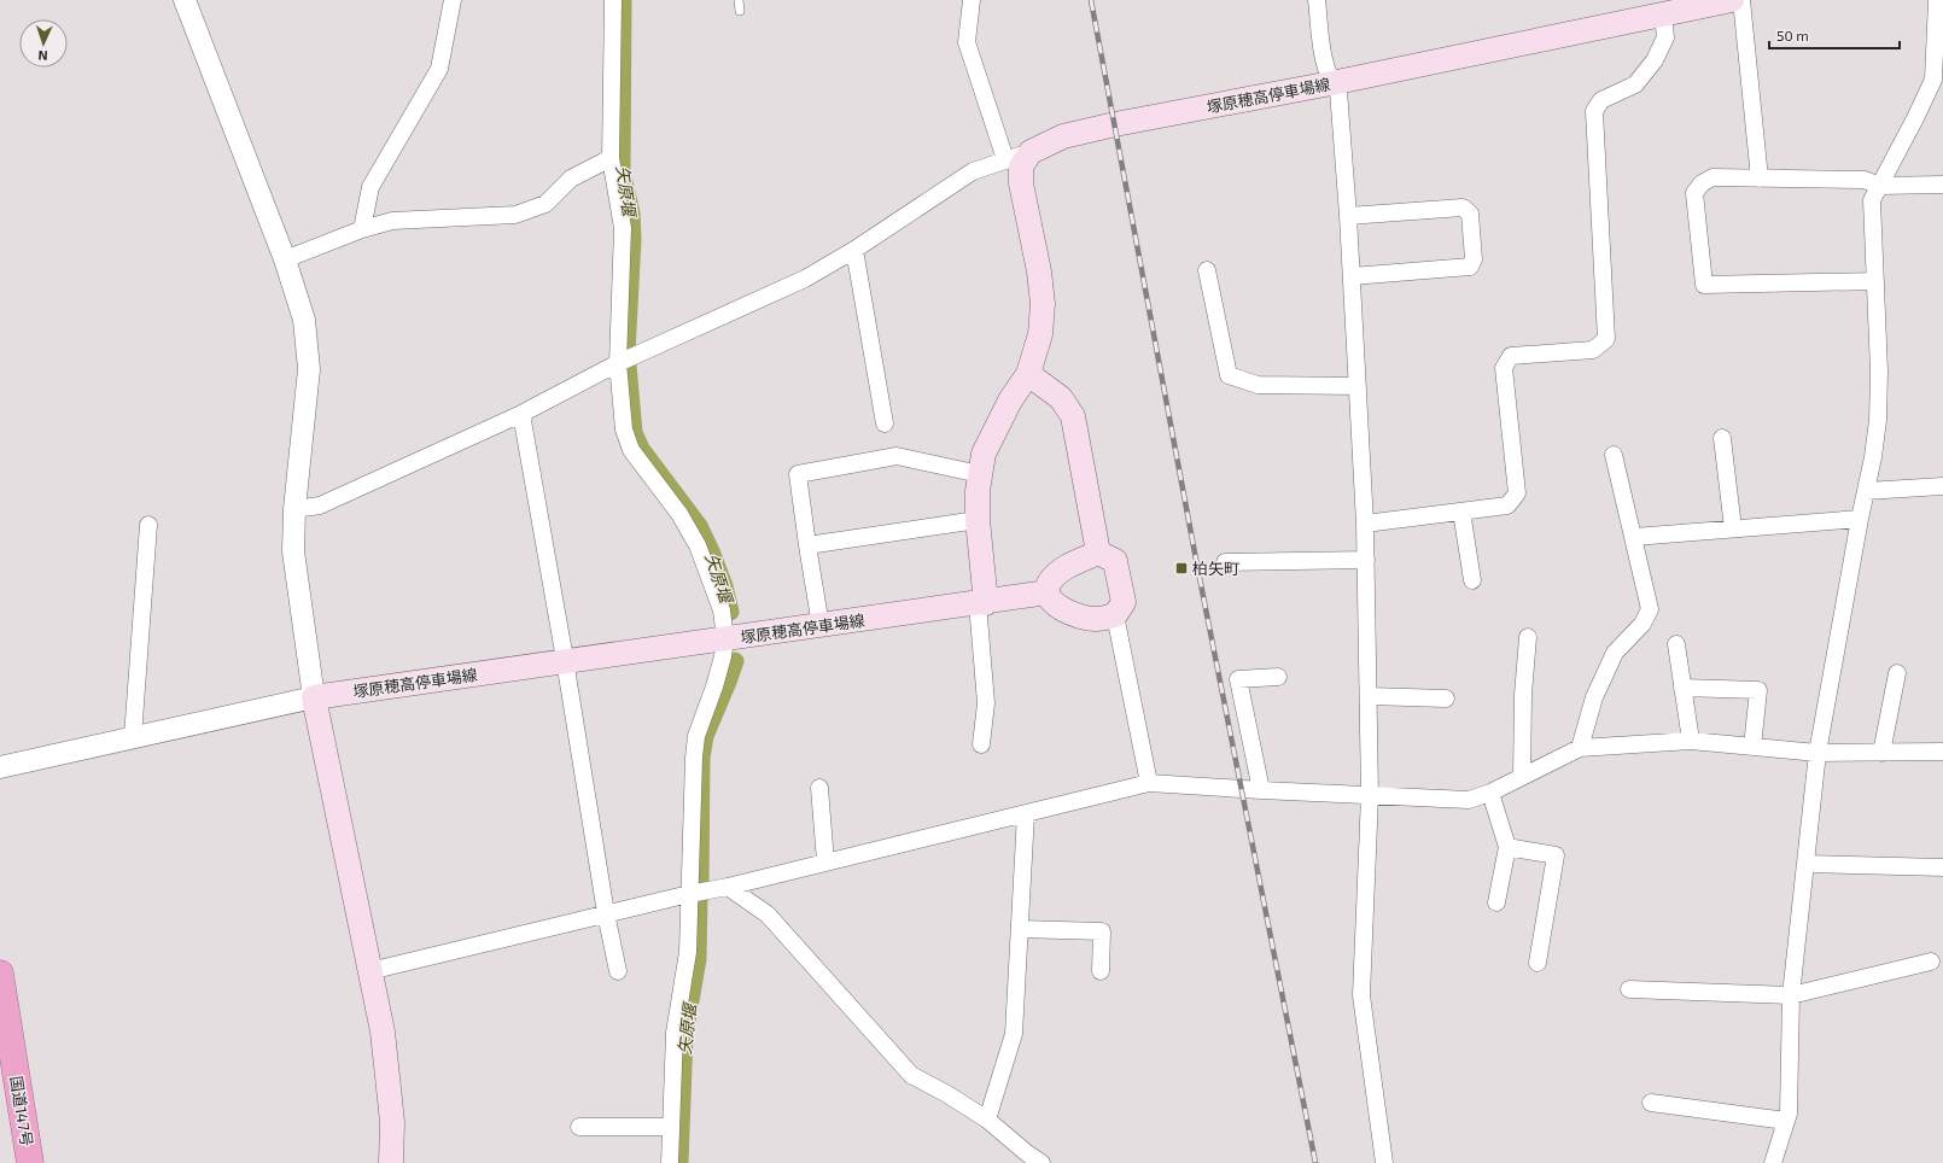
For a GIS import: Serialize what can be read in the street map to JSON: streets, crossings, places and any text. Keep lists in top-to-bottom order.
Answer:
{
  "streets": {
    "highway": ["国道147号"],
    "main road": ["塚原穂高停車場線"]
  },
  "water": ["矢原堰"],
  "places": {
    "transit": ["柏矢町"]
  },
  "scale_bar": "50 m",
  "north": "bottom"
}
